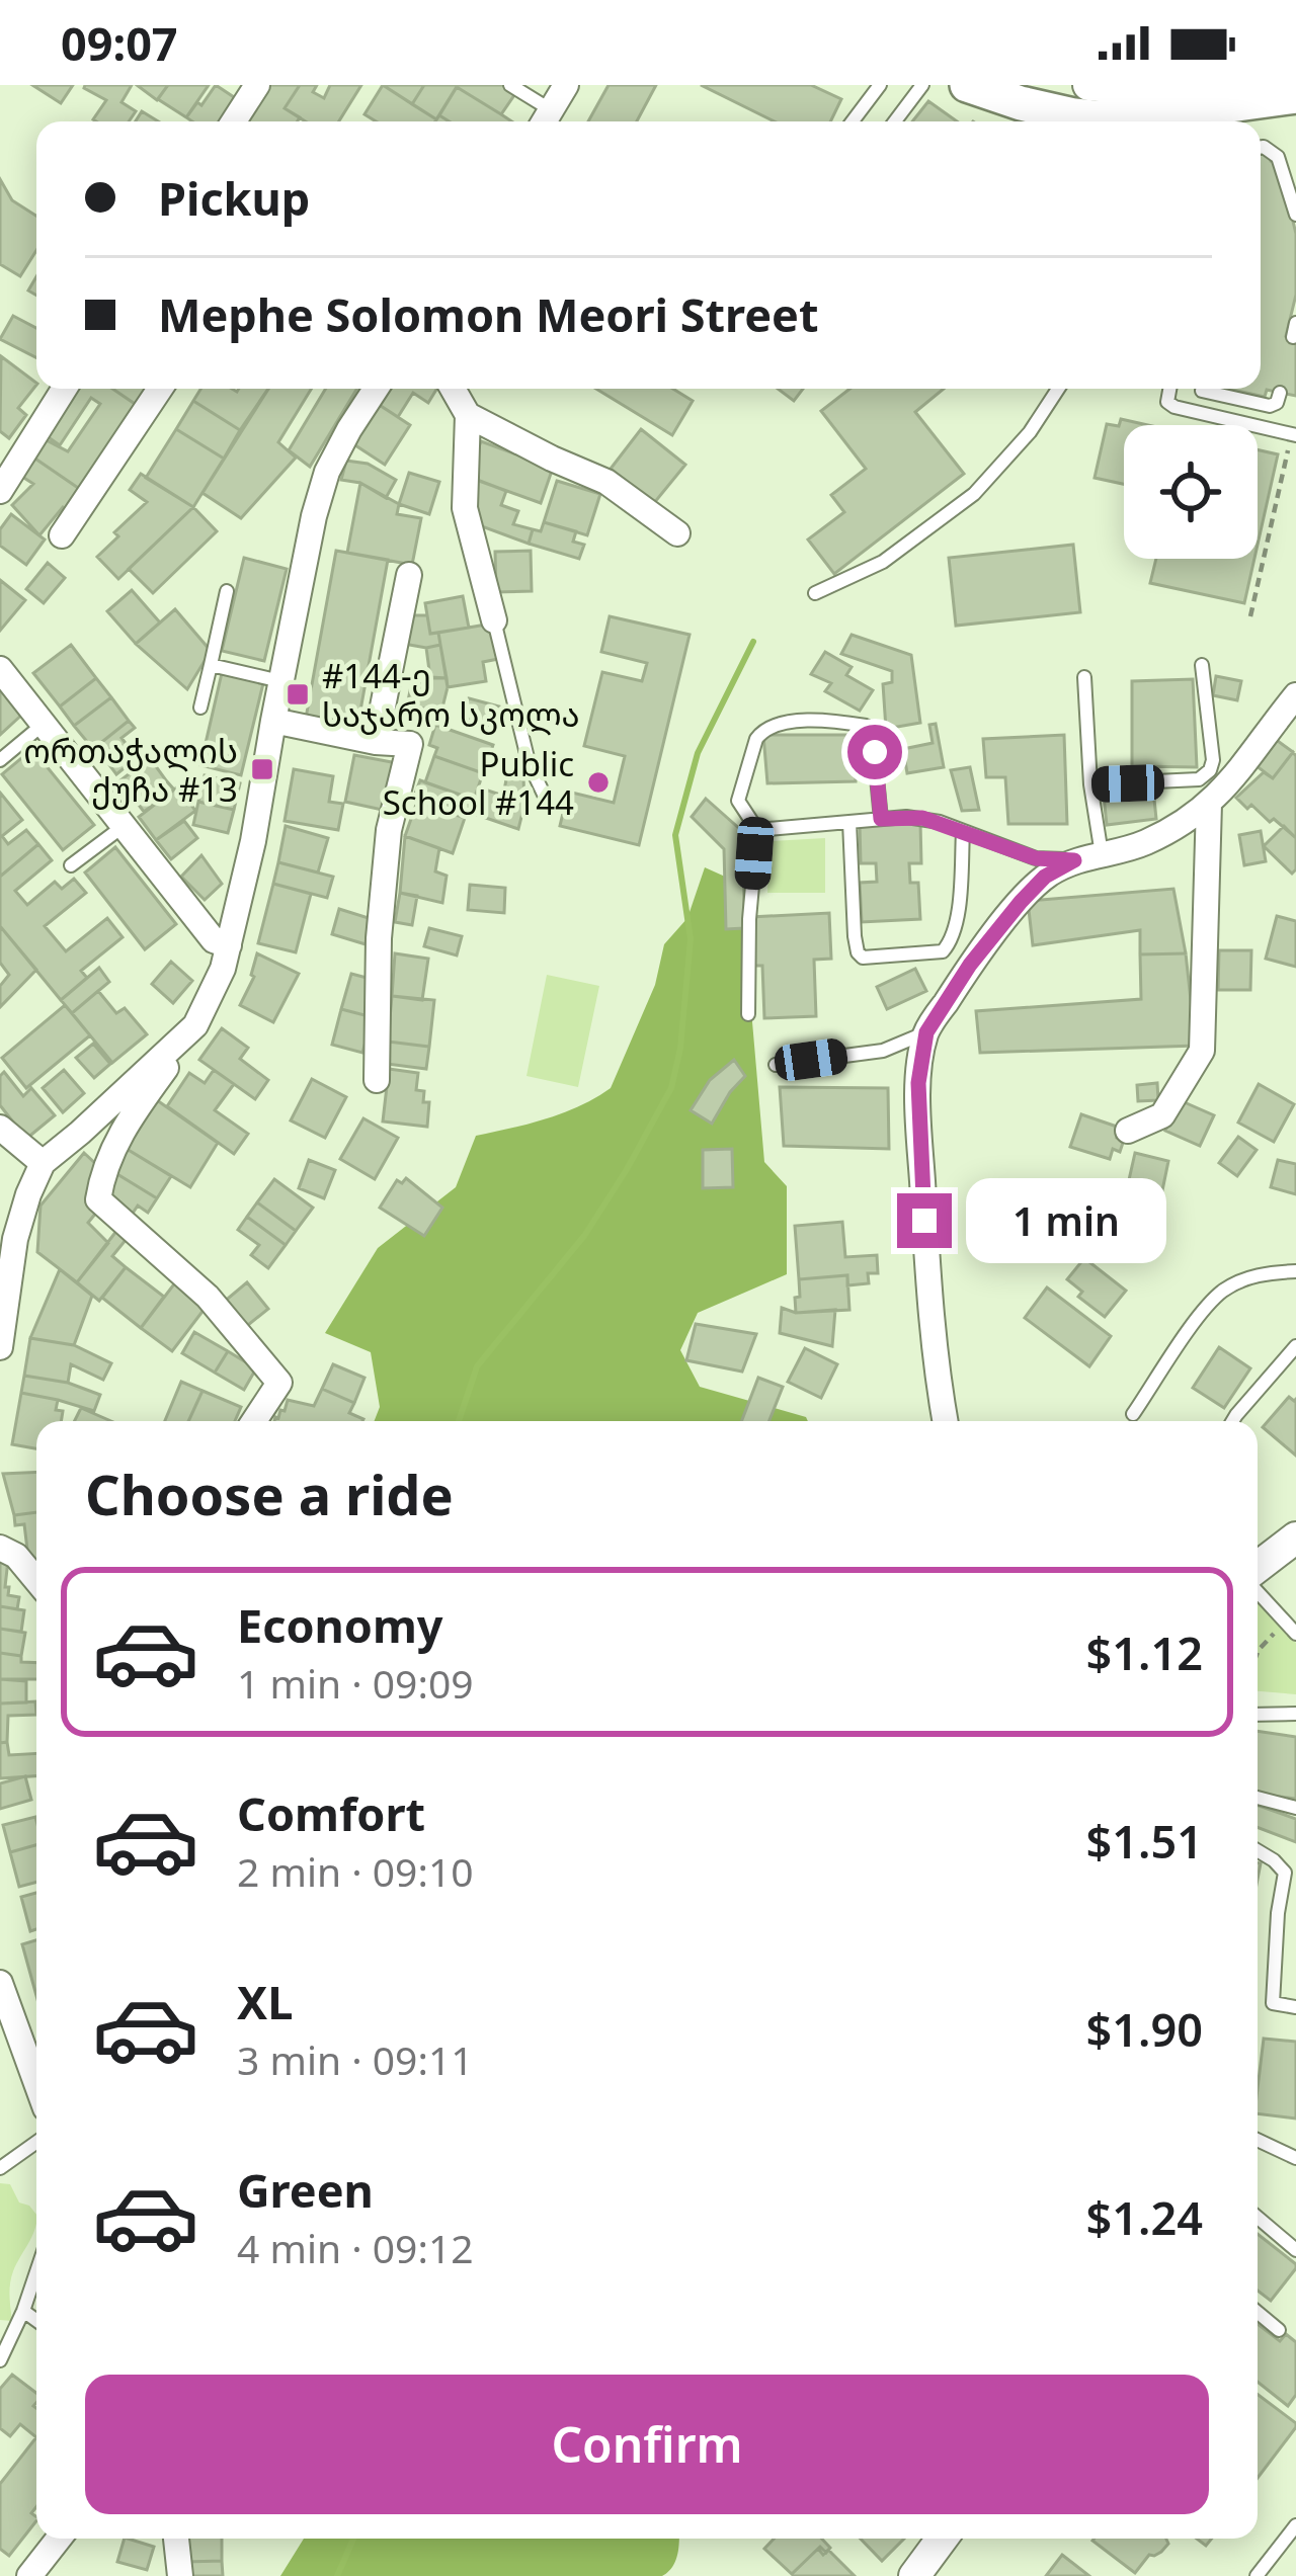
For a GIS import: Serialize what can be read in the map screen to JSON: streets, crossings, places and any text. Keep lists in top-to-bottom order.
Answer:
{
  "places": {
    "transit": ["#144-ე საჯარო სკოლა", "ორთაჭალის ქუჩა #13"],
    "other": ["Public School #144"]
  },
  "page": {
    "status": "09:07",
    "banner": ["Pickup", "Mephe Solomon Meori Street"],
    "bubble": "1 min",
    "heading": "Choose a ride",
    "list": [
      {
        "name": "Economy",
        "note": "1 min · 09:09",
        "value": "$1.12"
      },
      {
        "name": "Comfort",
        "note": "2 min · 09:10",
        "value": "$1.51"
      },
      {
        "name": "XL",
        "note": "3 min · 09:11",
        "value": "$1.90"
      },
      {
        "name": "Green",
        "note": "4 min · 09:12",
        "value": "$1.24"
      }
    ],
    "buttons": "Confirm"
  }
}
